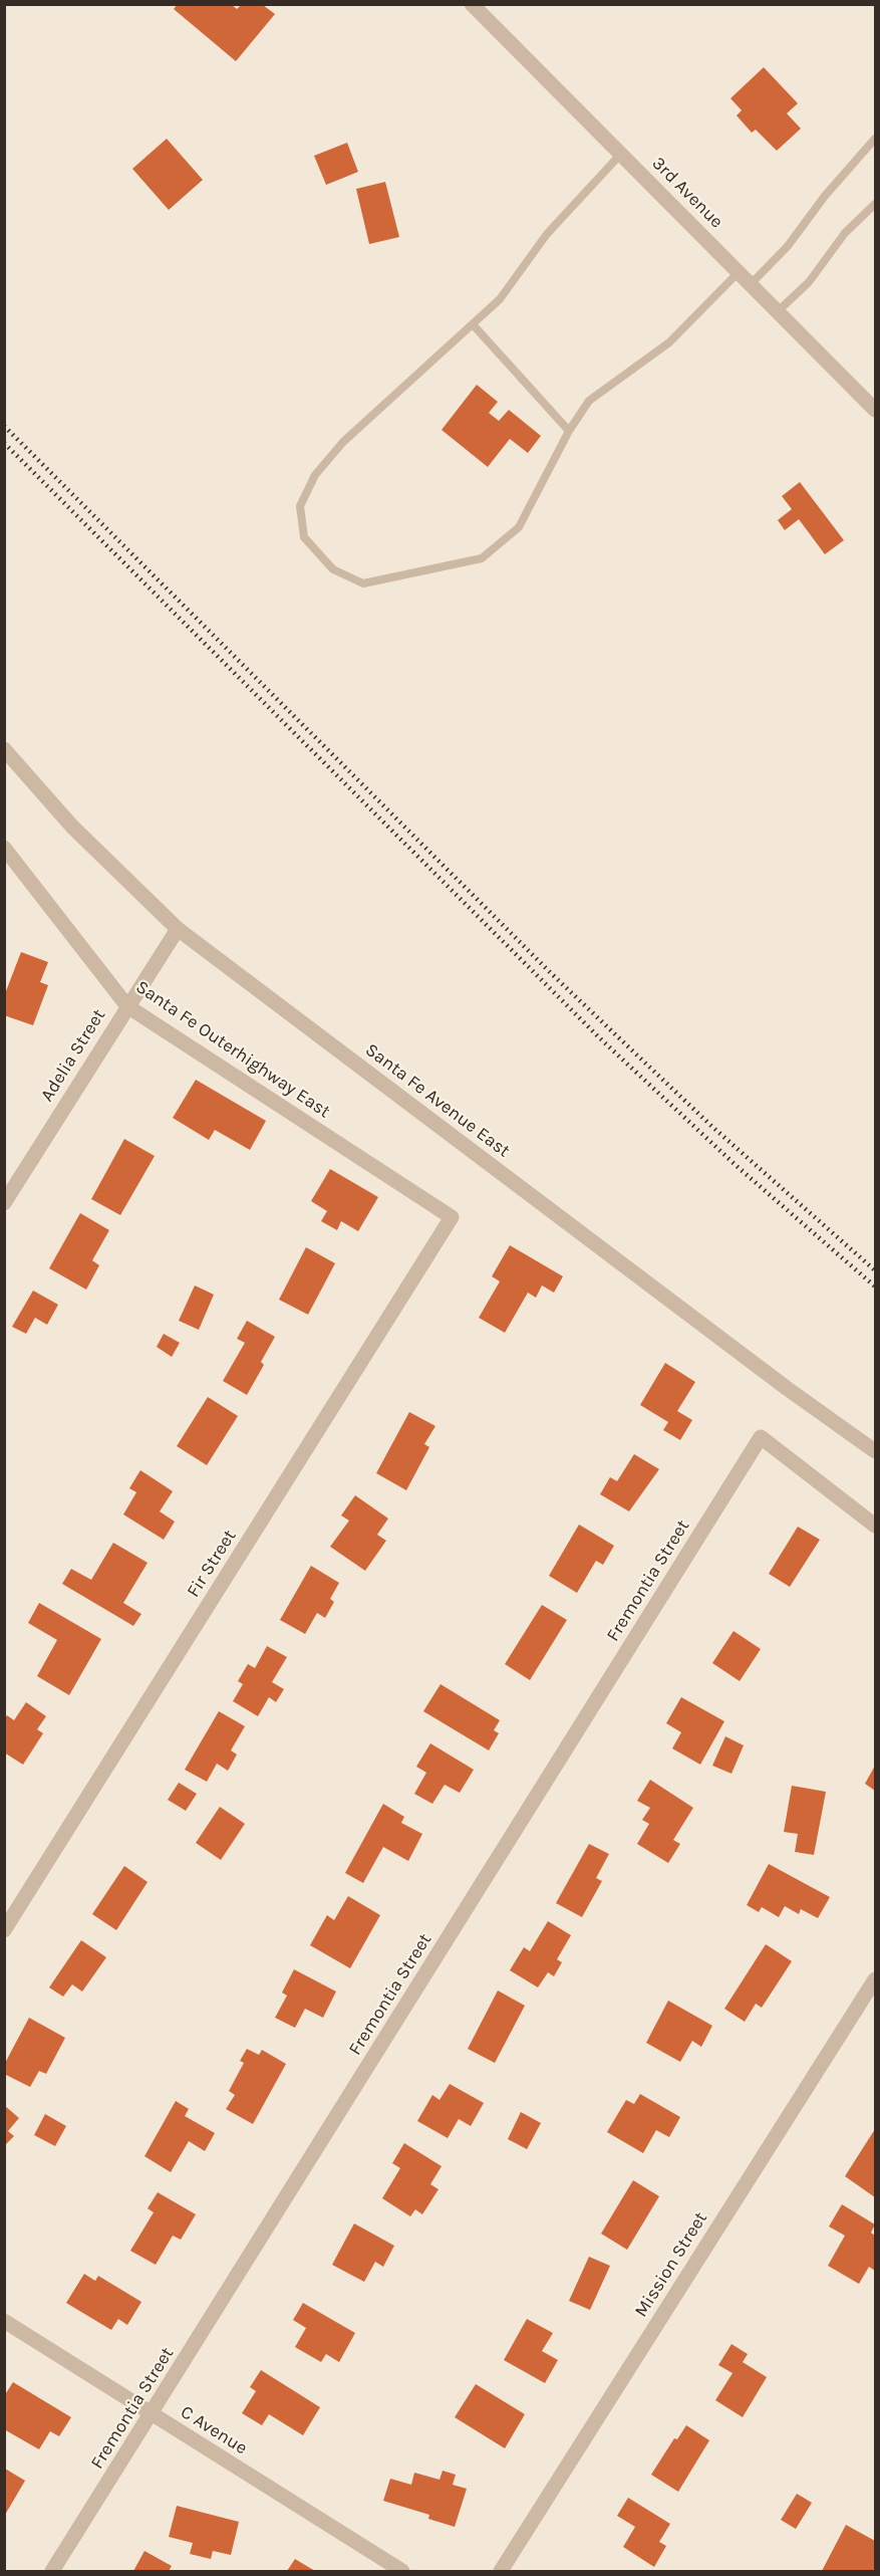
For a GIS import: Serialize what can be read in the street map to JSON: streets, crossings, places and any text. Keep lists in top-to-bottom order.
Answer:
{
  "streets": {
    "street": [
      "3rd Avenue",
      "Santa Fe Outerhighway East",
      "Adelia Street",
      "Santa Fe Avenue East",
      "Fir Street",
      "Fremontia Street",
      "Mission Street",
      "C Avenue"
    ]
  },
  "crossings": [
    ["Santa Fe Outerhighway East", "Adelia Street"],
    ["Santa Fe Outerhighway East", "Fir Street"],
    ["Adelia Street", "Santa Fe Avenue East"],
    ["Fremontia Street", "C Avenue"]
  ]
}
